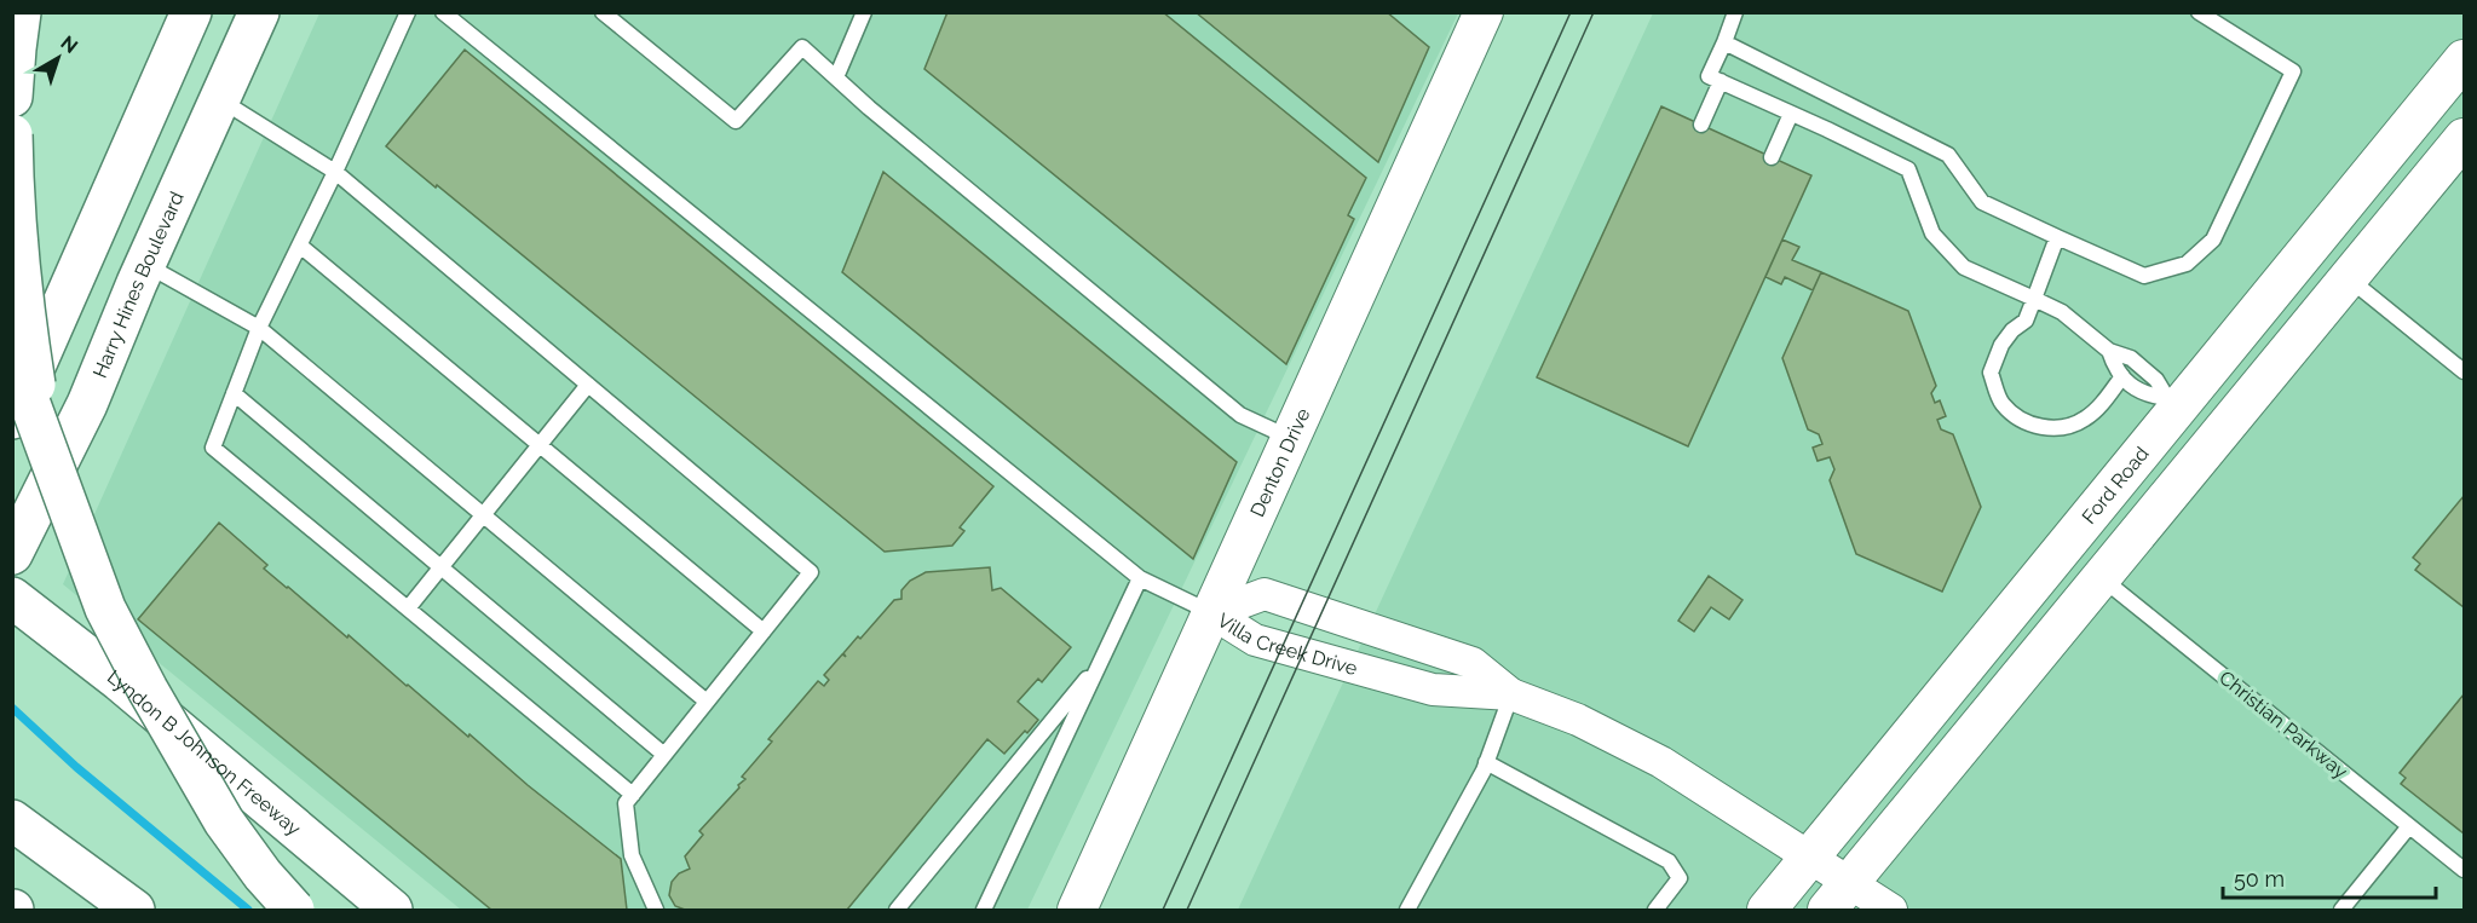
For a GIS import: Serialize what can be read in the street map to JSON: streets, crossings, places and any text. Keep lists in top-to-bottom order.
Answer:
{
  "streets": {
    "main road": ["Harry Hines Boulevard", "Lyndon B Johnson Freeway"],
    "street": ["Denton Drive", "Ford Road", "Villa Creek Drive"],
    "lane": ["Christian Parkway"]
  },
  "crossings": [
    ["Denton Drive", "Villa Creek Drive"],
    ["Ford Road", "Villa Creek Drive"]
  ],
  "scale_bar": "50 m",
  "north": "top right"
}
